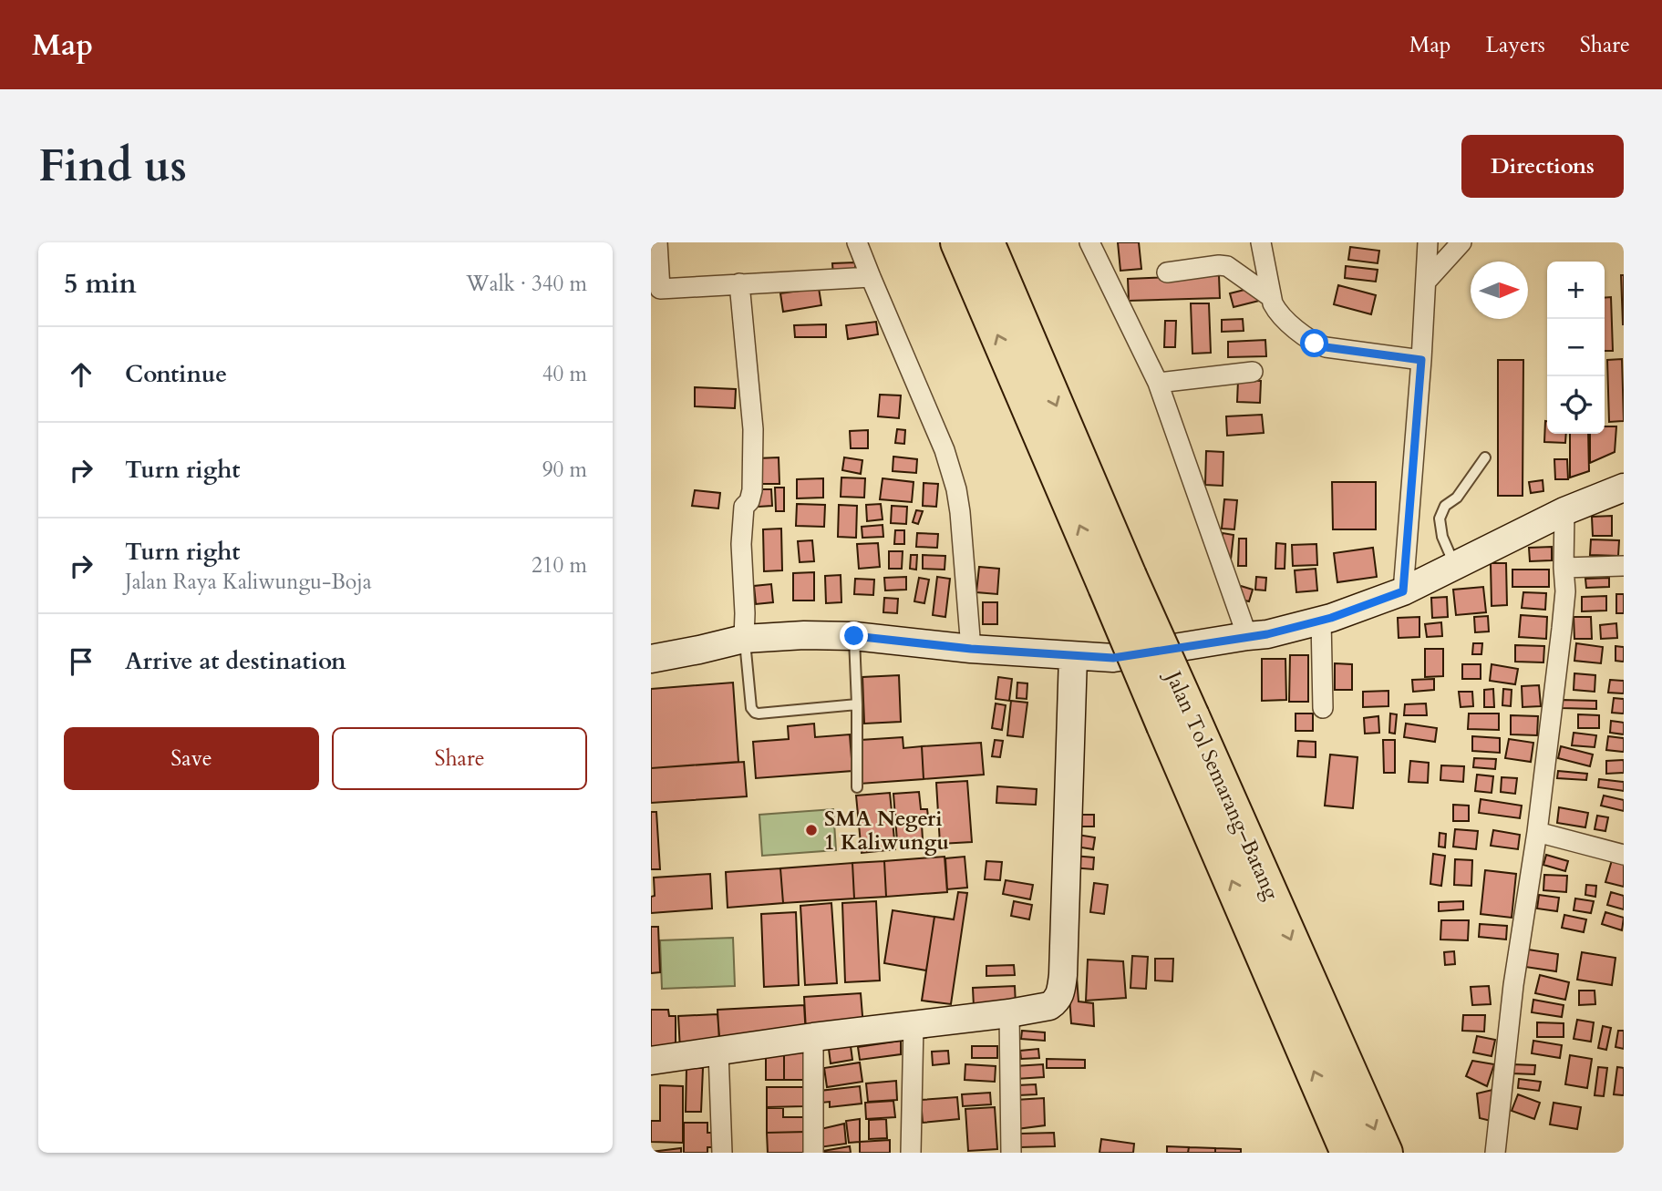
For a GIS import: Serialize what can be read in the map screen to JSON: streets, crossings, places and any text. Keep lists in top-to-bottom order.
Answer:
{
  "streets": {
    "highway": ["Jalan Tol Semarang–Batang"]
  },
  "places": ["SMA Negeri 1 Kaliwungu"],
  "north": "right",
  "page": {
    "header": "Map",
    "nav": ["Map", "Layers", "Share"],
    "buttons": [
      "Directions",
      ["Save", "Share"]
    ],
    "title": "Find us",
    "heading": ["5 min", "Walk · 340 m"],
    "map_buttons": ["+", "−"],
    "list": [
      ["Continue", "40 m"],
      ["Turn right", "90 m"],
      ["Turn right", "Jalan Raya Kaliwungu-Boja", "210 m"],
      "Arrive at destination"
    ]
  }
}
